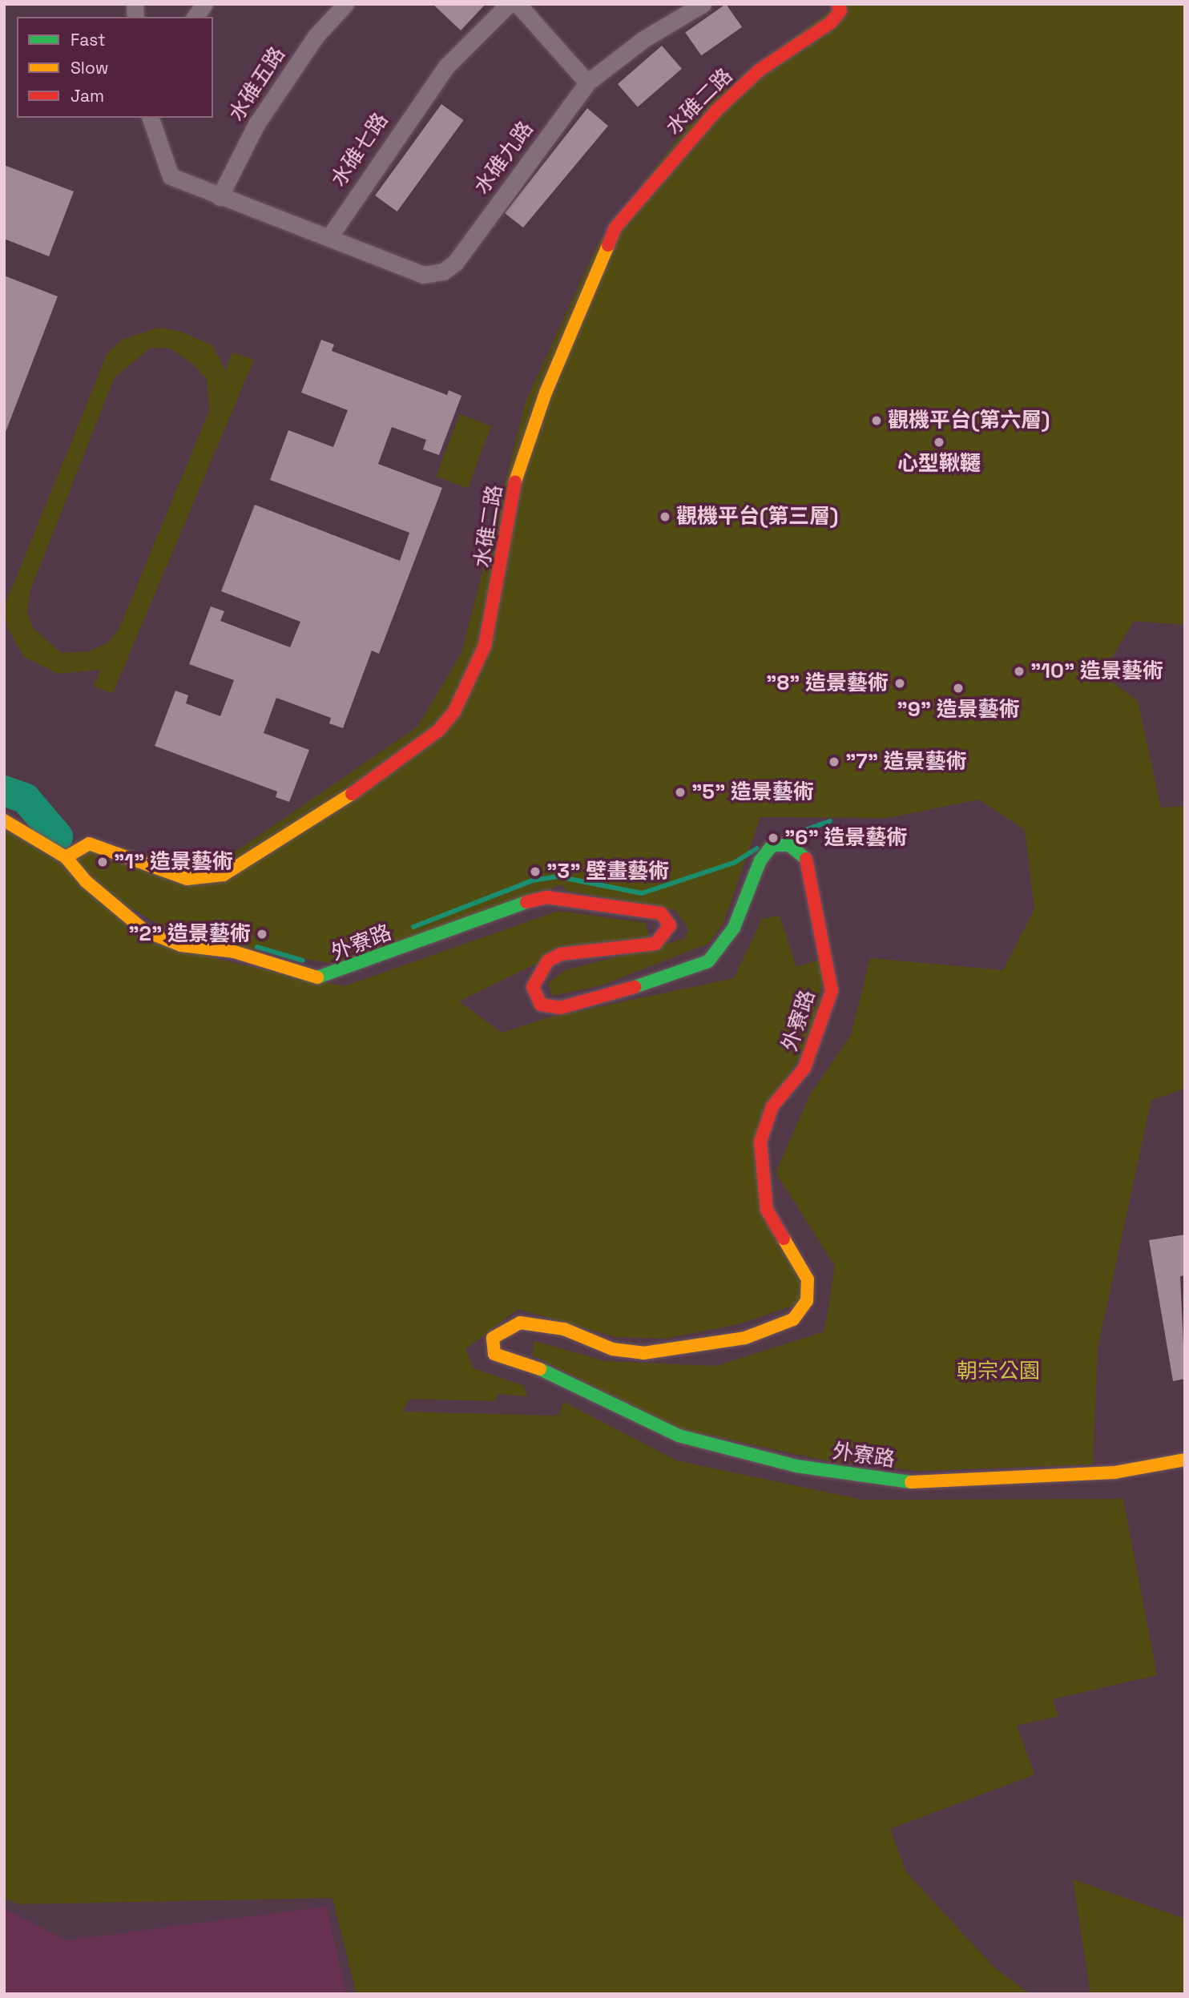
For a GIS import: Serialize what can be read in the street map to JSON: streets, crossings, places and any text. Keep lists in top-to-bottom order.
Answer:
{
  "streets": {
    "street": [
      "水碓五路",
      "水碓二路",
      "水碓七路",
      "水碓九路",
      "外寮路"
    ]
  },
  "crossings": [
    ["水碓二路", "外寮路"],
    ["水碓七路", "水碓九路"]
  ],
  "parks": ["朝宗公園"],
  "places": [
    "觀機平台(第六層)",
    "心型鞦韆",
    "觀機平台(第三層)",
    "\"10\" 造景藝術",
    "\"8\" 造景藝術",
    "\"9\" 造景藝術",
    "\"7\" 造景藝術",
    "\"5\" 造景藝術",
    "\"6\" 造景藝術",
    "\"1\" 造景藝術",
    "\"3\" 壁畫藝術",
    "\"2\" 造景藝術"
  ],
  "legend": ["Fast", "Slow", "Jam"]
}
